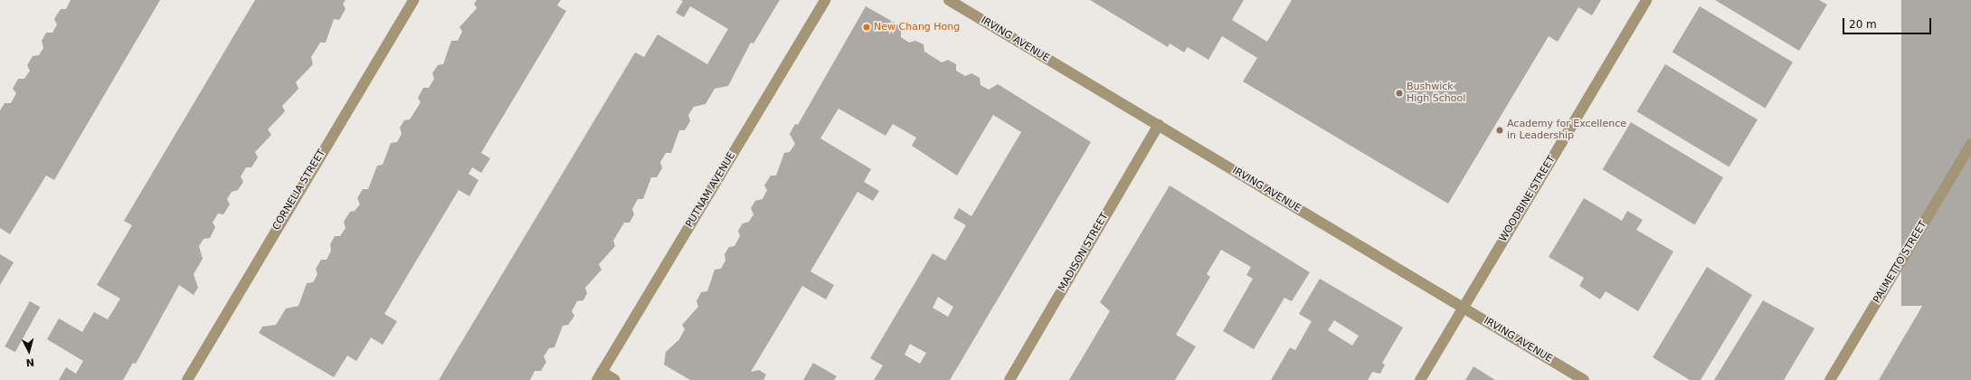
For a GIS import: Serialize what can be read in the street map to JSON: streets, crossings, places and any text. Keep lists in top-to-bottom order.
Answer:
{
  "streets": {
    "street": [
      "IRVING AVENUE",
      "CORNELIA STREET",
      "PUTNAM AVENUE",
      "WOODBINE STREET",
      "MADISON STREET",
      "PALMETTO STREET"
    ]
  },
  "crossings": [
    ["IRVING AVENUE", "WOODBINE STREET"],
    ["IRVING AVENUE", "MADISON STREET"]
  ],
  "places": ["New Chang Hong", "Bushwick High School", "Academy for Excellence in Leadership"],
  "scale_bar": "20 m",
  "north": "bottom"
}
